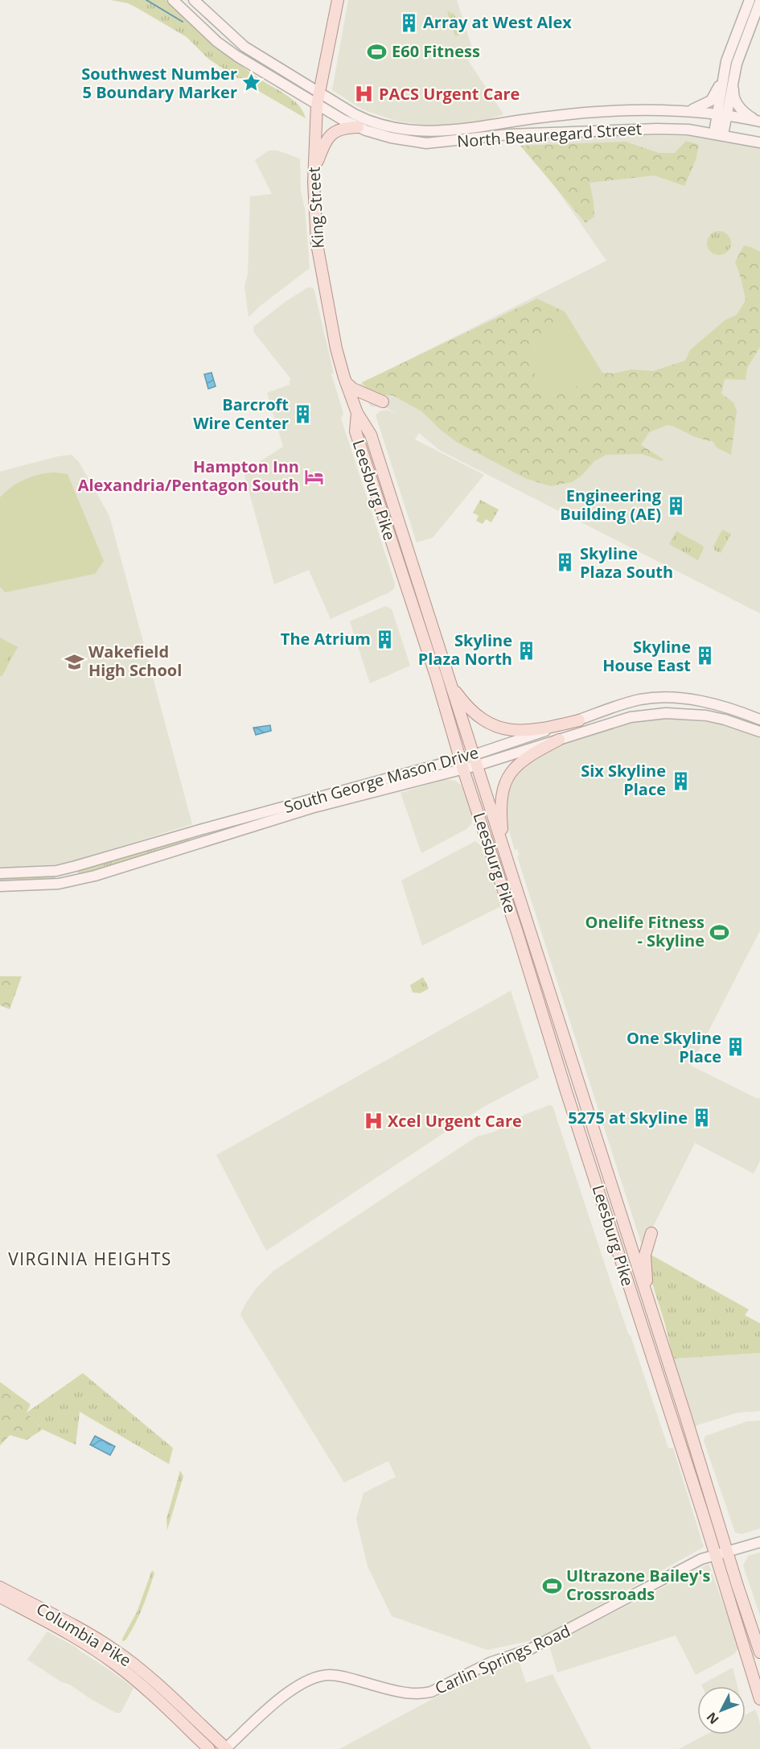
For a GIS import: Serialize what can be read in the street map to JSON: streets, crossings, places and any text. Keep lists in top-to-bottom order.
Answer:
{
  "streets": {
    "main road": [
      "North Beauregard Street",
      "King Street",
      "Leesburg Pike",
      "South George Mason Drive",
      "Columbia Pike",
      "Carlin Springs Road"
    ]
  },
  "crossings": [
    ["North Beauregard Street", "King Street"],
    ["King Street", "Leesburg Pike"],
    ["Leesburg Pike", "South George Mason Drive"],
    ["Leesburg Pike", "Carlin Springs Road"],
    ["Columbia Pike", "Carlin Springs Road"]
  ],
  "districts": ["VIRGINIA HEIGHTS"],
  "places": {
    "building": [
      "Array at West Alex",
      "Barcroft Wire Center",
      "Engineering Building (AE)",
      "Skyline Plaza South",
      "The Atrium",
      "Skyline Plaza North",
      "Skyline House East",
      "Six Skyline Place",
      "One Skyline Place",
      "5275 at Skyline"
    ],
    "sports": ["E60 Fitness", "Onelife Fitness - Skyline", "Ultrazone Bailey's Crossroads"],
    "place": ["Southwest Number 5 Boundary Marker"],
    "hospital": ["PACS Urgent Care", "Xcel Urgent Care"],
    "hotel": ["Hampton Inn Alexandria/Pentagon South"],
    "school or university": ["Wakefield High School"]
  },
  "north": "bottom left"
}
